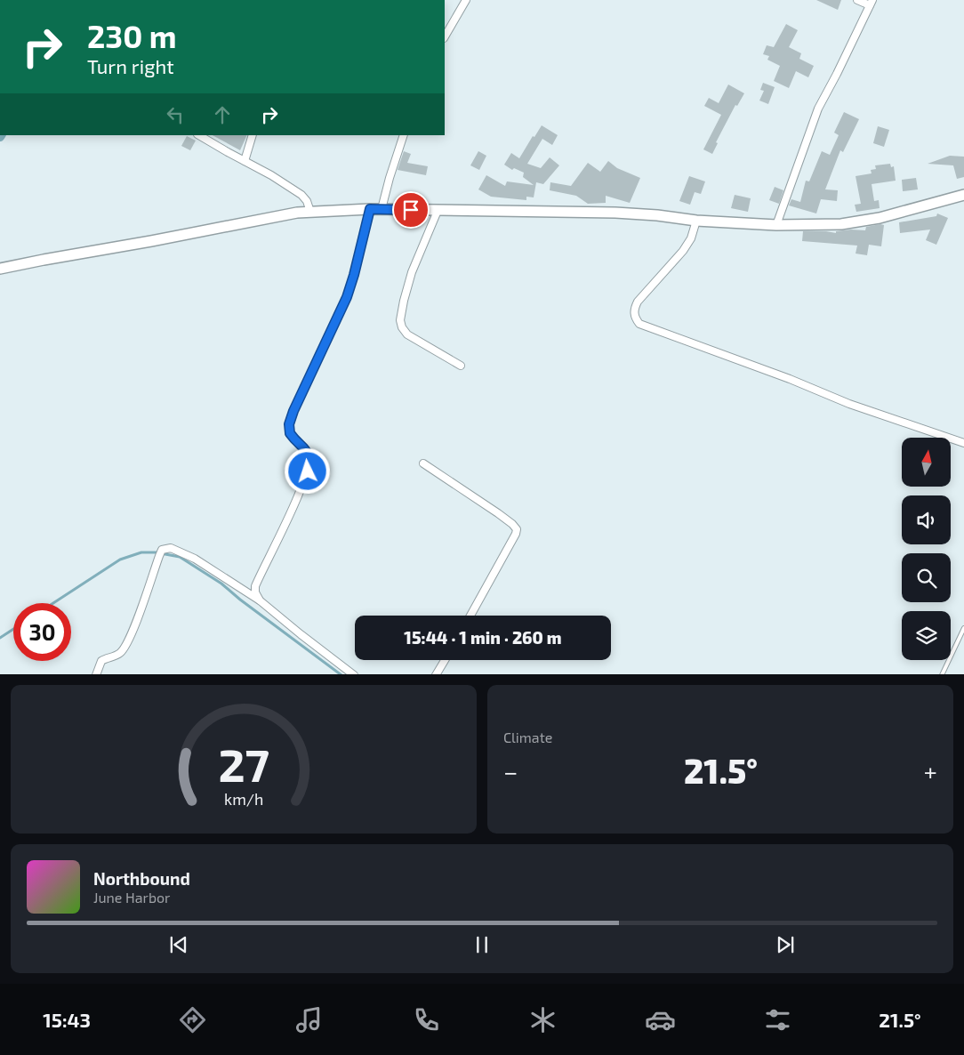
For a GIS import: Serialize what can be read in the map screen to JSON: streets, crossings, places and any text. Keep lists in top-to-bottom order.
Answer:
{
  "north": "top",
  "page": {
    "turn": ["230 m", "Turn right"],
    "limit": "30",
    "trip": "15:44 · 1 min · 260 m",
    "tile": "Climate",
    "heat": ["−", "21.5°", "+"],
    "song": ["Northbound", "June Harbor"],
    "tabs": ["15:43", "21.5°"],
    "gauge": ["27", "km/h"]
  }
}
